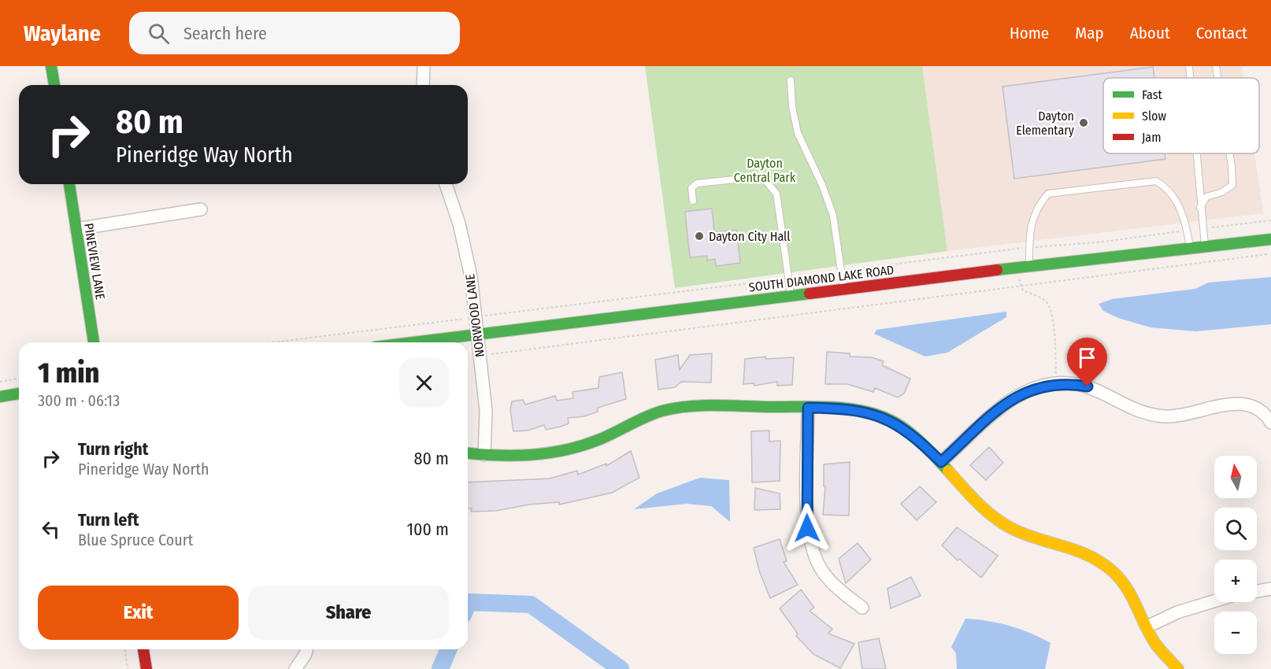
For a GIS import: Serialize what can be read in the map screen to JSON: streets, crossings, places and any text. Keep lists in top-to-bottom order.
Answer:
{
  "streets": {
    "street": ["PINEVIEW LANE", "SOUTH DIAMOND LAKE ROAD", "NORWOOD LANE"]
  },
  "crossings": [
    ["SOUTH DIAMOND LAKE ROAD", "NORWOOD LANE"]
  ],
  "parks": ["Dayton Central Park"],
  "places": ["Dayton Elementary", "Dayton City Hall"],
  "legend": ["Fast", "Slow", "Jam"],
  "north": "top",
  "page": {
    "header": "Waylane",
    "search": "Search here",
    "nav": [
      "Home",
      "Map",
      "About",
      "Contact"
    ],
    "turn": ["80 m", "Pineridge Way North"],
    "heading": ["1 min", "300 m · 06:13"],
    "list": [
      {
        "name": "Turn right",
        "note": "Pineridge Way North",
        "value": "80 m"
      },
      {
        "name": "Turn left",
        "note": "Blue Spruce Court",
        "value": "100 m"
      }
    ],
    "map_buttons": ["+", "−"],
    "buttons": ["Exit", "Share"]
  }
}
